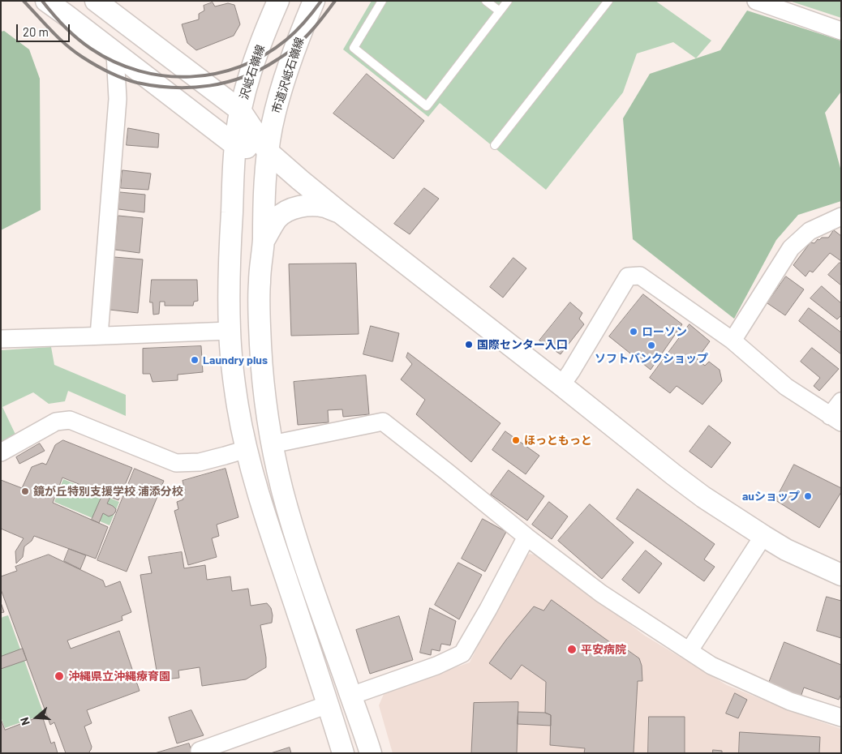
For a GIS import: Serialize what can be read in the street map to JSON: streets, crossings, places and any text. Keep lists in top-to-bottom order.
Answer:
{
  "streets": {
    "street": ["沢岻石嶺線", "市道沢岻石嶺線"]
  },
  "places": [
    "ローソン",
    "国際センター入口",
    "ソフトバンクショップ",
    "Laundry plus",
    "ほっともっと",
    "鏡が丘特別支援学校 浦添分校",
    "auショップ",
    "平安病院",
    "沖縄県立沖縄療育園"
  ],
  "scale_bar": "20 m",
  "north": "left"
}
